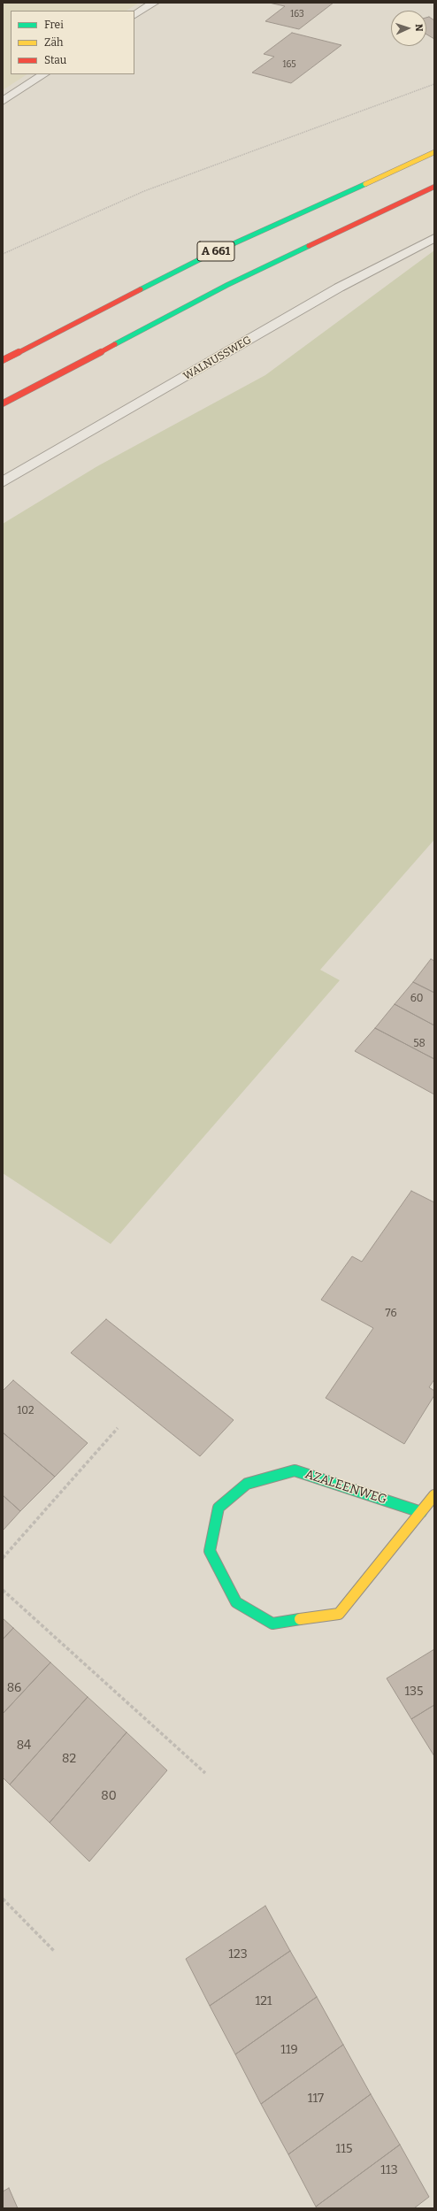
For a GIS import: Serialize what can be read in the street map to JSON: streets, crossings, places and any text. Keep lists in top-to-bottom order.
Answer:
{
  "streets": {
    "main road": ["A 661", "AZALEENWEG"],
    "lane": ["WALNUSSWEG"]
  },
  "house_numbers": [
    "163",
    "165",
    "60",
    "58",
    "76",
    "102",
    "86",
    "135",
    "84",
    "82",
    "80",
    "123",
    "121",
    "119",
    "117",
    "115",
    "113"
  ],
  "legend": ["Frei", "Zäh", "Stau"],
  "north": "right"
}
